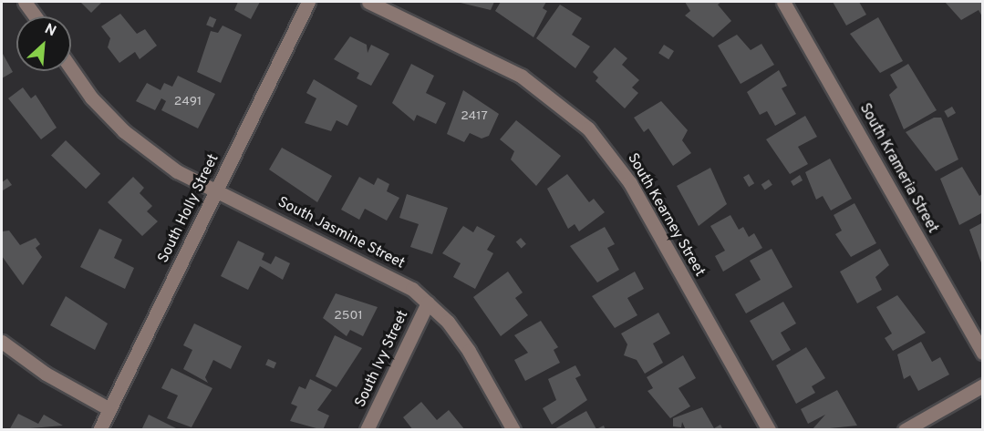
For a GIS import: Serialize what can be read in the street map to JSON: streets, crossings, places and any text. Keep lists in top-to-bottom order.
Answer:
{
  "streets": {
    "street": [
      "South Krameria Street",
      "South Holly Street",
      "South Kearney Street",
      "South Jasmine Street",
      "South Ivy Street"
    ]
  },
  "crossings": [
    ["South Holly Street", "South Jasmine Street"],
    ["South Jasmine Street", "South Ivy Street"]
  ],
  "house_numbers": ["2491", "2417", "2501"],
  "north": "top right"
}
